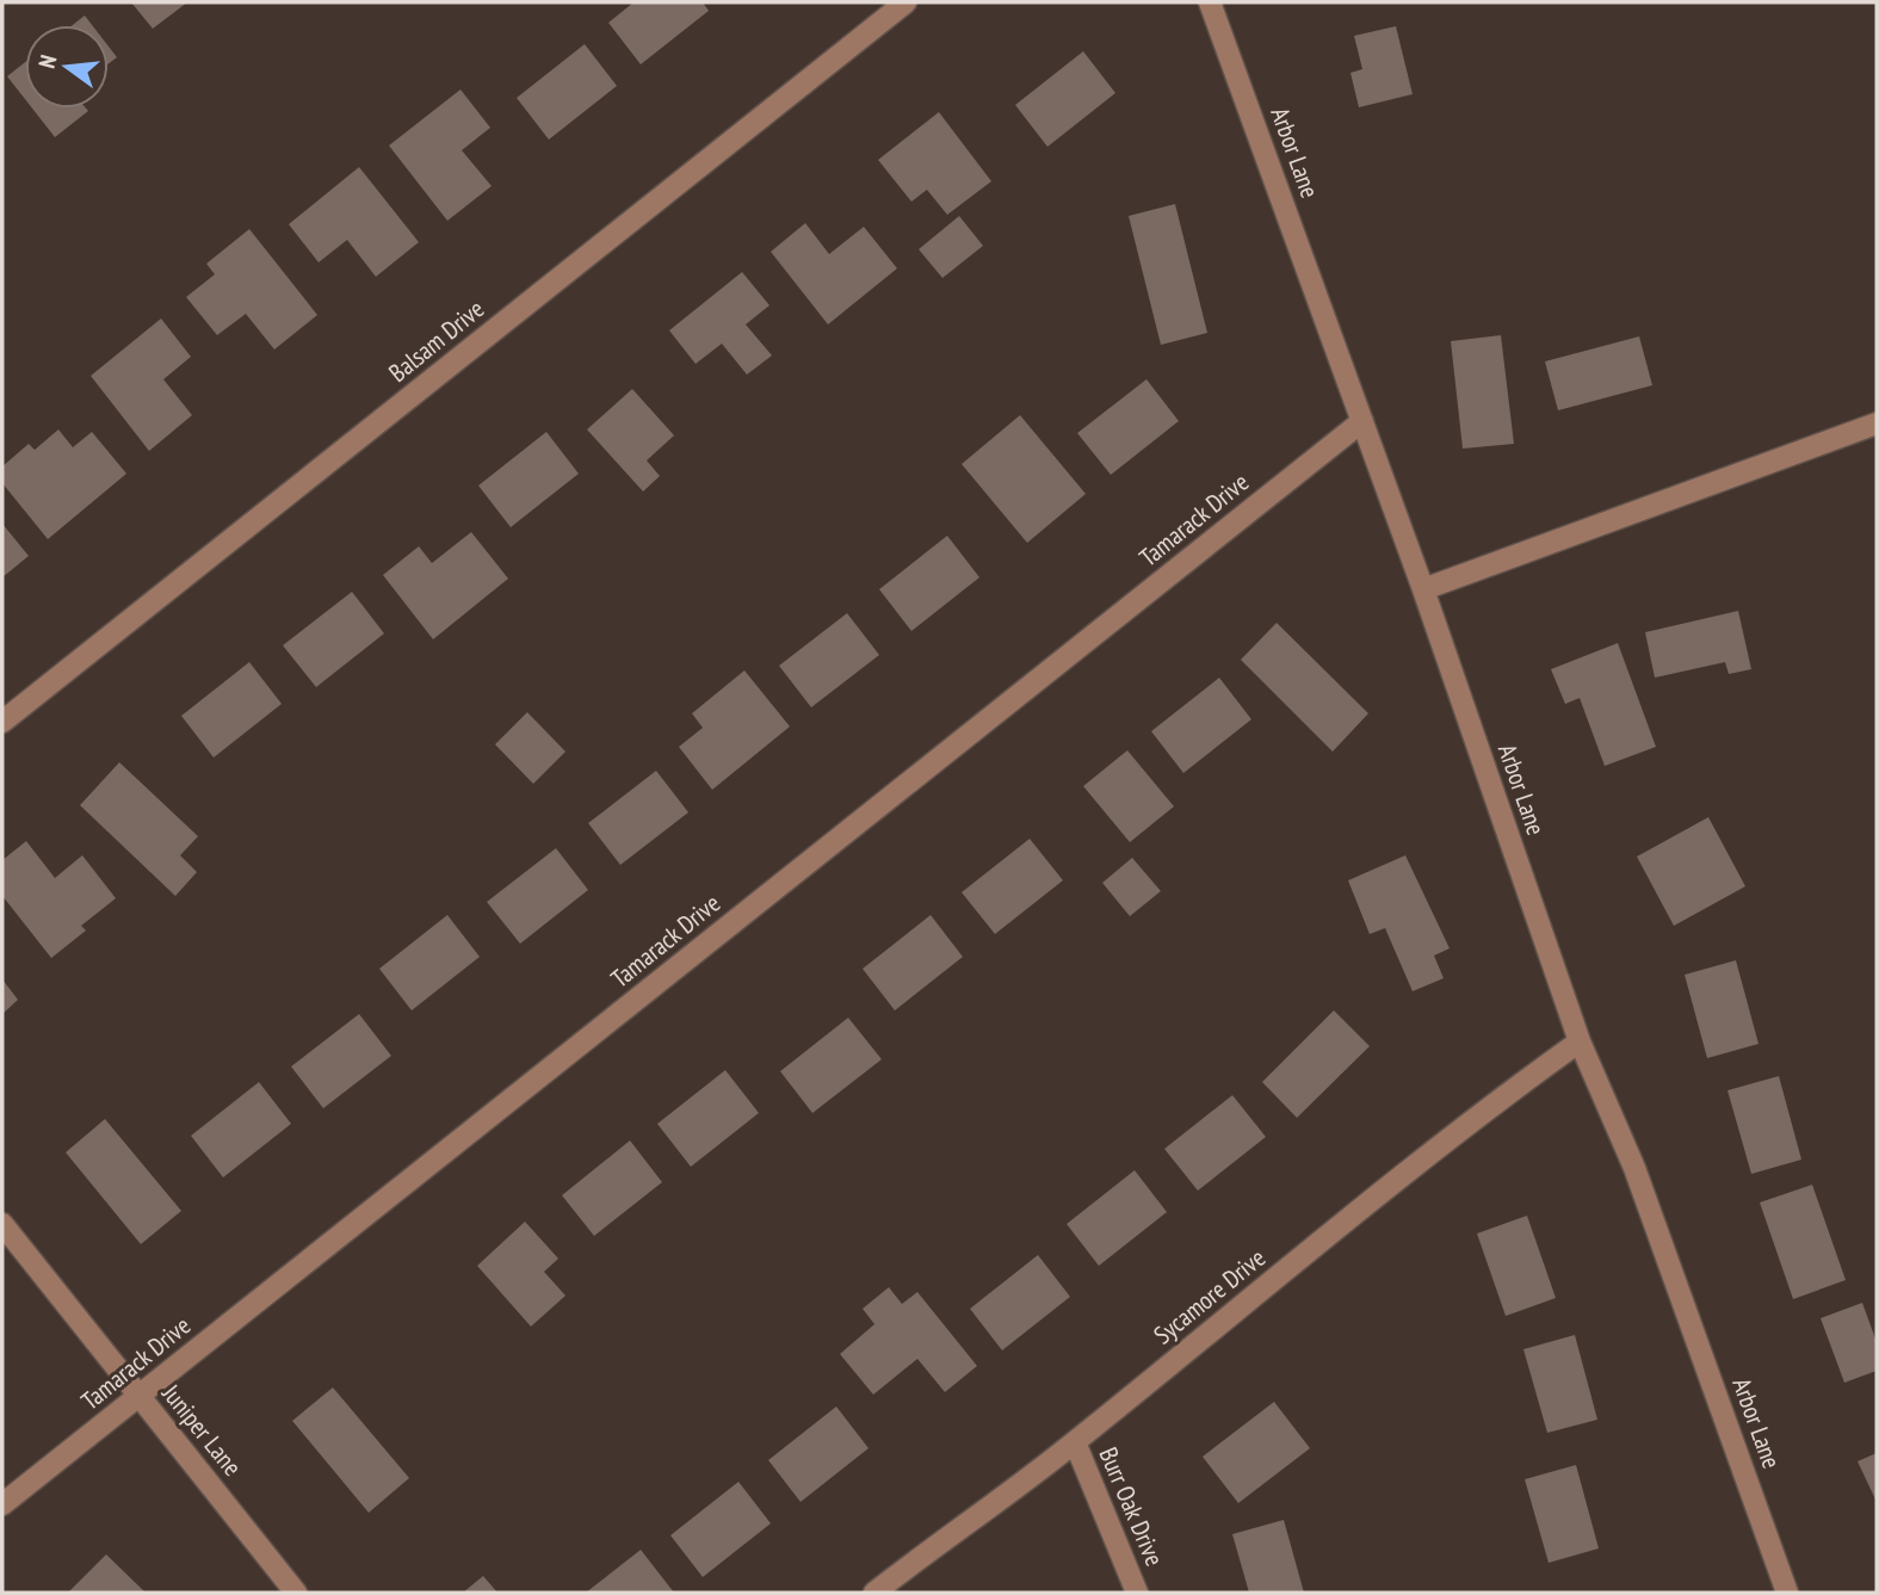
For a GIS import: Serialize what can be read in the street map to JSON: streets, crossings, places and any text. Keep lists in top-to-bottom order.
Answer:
{
  "streets": {
    "street": [
      "Arbor Lane",
      "Balsam Drive",
      "Tamarack Drive",
      "Sycamore Drive",
      "Juniper Lane",
      "Burr Oak Drive"
    ]
  },
  "crossings": [
    ["Arbor Lane", "Tamarack Drive"],
    ["Arbor Lane", "Sycamore Drive"],
    ["Tamarack Drive", "Juniper Lane"],
    ["Sycamore Drive", "Burr Oak Drive"]
  ],
  "north": "left"
}
